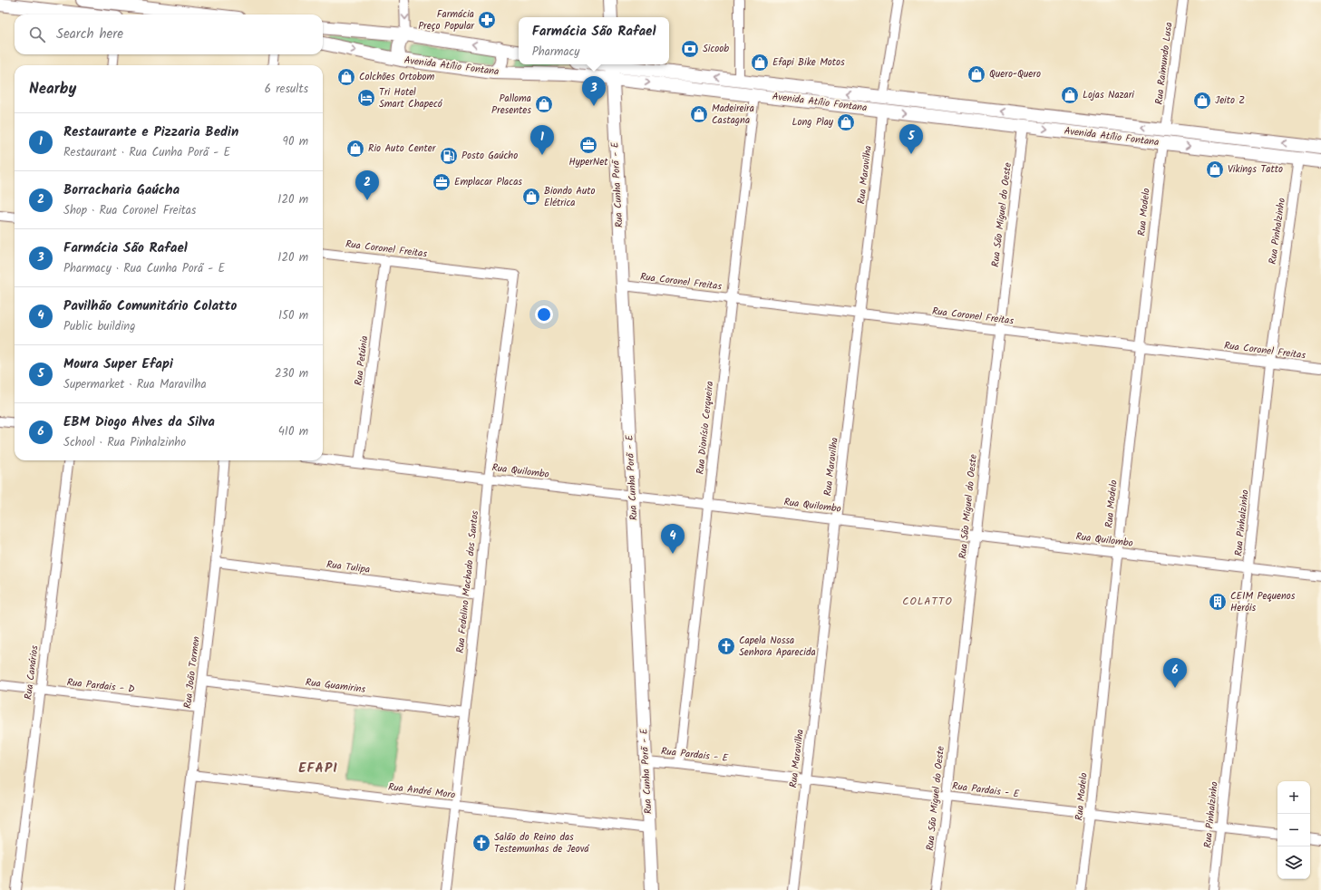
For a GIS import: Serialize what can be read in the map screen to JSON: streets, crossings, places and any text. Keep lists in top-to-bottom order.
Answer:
{
  "streets": {
    "main road": ["Avenida Atílio Fontana", "Rua Cunha Porã - E"],
    "street": [
      "Rua Raimundo Lusa",
      "Rua Maravilha",
      "Rua Modelo",
      "Rua São Miguel do Oeste",
      "Rua Pinhalzinho",
      "Rua Coronel Freitas",
      "Rua Petúnia",
      "Rua Dionísio Cerqueira",
      "Rua Quilombo",
      "Rua Tulipa",
      "Rua Fedelino Machado dos Santos",
      "Rua Canários",
      "Rua João Tormen",
      "Rua Pardais - D",
      "Rua Guamirins",
      "Rua Pardais - E",
      "Rua André Moro"
    ]
  },
  "crossings": [
    ["Rua Raimundo Lusa", "Avenida Atílio Fontana"],
    ["Avenida Atílio Fontana", "Rua Maravilha"],
    ["Avenida Atílio Fontana", "Rua Cunha Porã - E"],
    ["Avenida Atílio Fontana", "Rua Modelo"],
    ["Avenida Atílio Fontana", "Rua São Miguel do Oeste"],
    ["Avenida Atílio Fontana", "Rua Pinhalzinho"],
    ["Avenida Atílio Fontana", "Rua Dionísio Cerqueira"],
    ["Rua Maravilha", "Rua Coronel Freitas"],
    ["Rua Maravilha", "Rua Quilombo"],
    ["Rua Maravilha", "Rua Pardais - E"],
    ["Rua Cunha Porã - E", "Rua Coronel Freitas"],
    ["Rua Cunha Porã - E", "Rua Quilombo"],
    ["Rua Cunha Porã - E", "Rua Pardais - E"],
    ["Rua Cunha Porã - E", "Rua André Moro"],
    ["Rua Modelo", "Rua Coronel Freitas"],
    ["Rua Modelo", "Rua Quilombo"],
    ["Rua Modelo", "Rua Pardais - E"],
    ["Rua São Miguel do Oeste", "Rua Coronel Freitas"],
    ["Rua São Miguel do Oeste", "Rua Quilombo"],
    ["Rua São Miguel do Oeste", "Rua Pardais - E"],
    ["Rua Pinhalzinho", "Rua Coronel Freitas"],
    ["Rua Pinhalzinho", "Rua Quilombo"],
    ["Rua Pinhalzinho", "Rua Pardais - E"],
    ["Rua Coronel Freitas", "Rua Petúnia"],
    ["Rua Coronel Freitas", "Rua Dionísio Cerqueira"],
    ["Rua Coronel Freitas", "Rua Fedelino Machado dos Santos"],
    ["Rua Petúnia", "Rua Quilombo"],
    ["Rua Dionísio Cerqueira", "Rua Quilombo"],
    ["Rua Dionísio Cerqueira", "Rua Pardais - E"],
    ["Rua Quilombo", "Rua Fedelino Machado dos Santos"],
    ["Rua Tulipa", "Rua Fedelino Machado dos Santos"],
    ["Rua Tulipa", "Rua João Tormen"],
    ["Rua Fedelino Machado dos Santos", "Rua Guamirins"],
    ["Rua Fedelino Machado dos Santos", "Rua André Moro"],
    ["Rua Canários", "Rua Pardais - D"],
    ["Rua João Tormen", "Rua Pardais - D"],
    ["Rua João Tormen", "Rua Guamirins"],
    ["Rua João Tormen", "Rua André Moro"]
  ],
  "districts": ["COLATTO", "EFAPI"],
  "places": {
    "pharmacy": ["Farmácia Preço Popular"],
    "bank": ["Sicoob"],
    "shop": [
      "Efapi Bike Motos",
      "Quero-Quero",
      "Colchões Ortobom",
      "Lojas Nazari",
      "Jeito Z",
      "Palloma Presentes",
      "Madeireira Castagna",
      "Long Play",
      "Rio Auto Center",
      "Vikings Tatto",
      "Biondo Auto Elétrica"
    ],
    "hotel": ["Tri Hotel Smart Chapecó"],
    "office": ["HyperNet", "Emplacar Placas"],
    "fuel station": ["Posto Gaúcho"],
    "building": ["CEIM Pequenos Heróis"],
    "church": ["Capela Nossa Senhora Aparecida", "Salão do Reino das Testemunhas de Jeová"]
  },
  "page": {
    "search": "Search here",
    "popup": ["Farmácia São Rafael", "Pharmacy"],
    "heading": ["Nearby", "6 results"],
    "pins": [
      "3",
      "5",
      "1",
      "2",
      "4",
      "6"
    ],
    "list": [
      {
        "mark": "1",
        "name": "Restaurante e Pizzaria Bedin",
        "note": "Restaurant · Rua Cunha Porã - E",
        "value": "90 m"
      },
      {
        "mark": "2",
        "name": "Borracharia Gaúcha",
        "note": "Shop · Rua Coronel Freitas",
        "value": "120 m"
      },
      {
        "mark": "3",
        "name": "Farmácia São Rafael",
        "note": "Pharmacy · Rua Cunha Porã - E",
        "value": "120 m"
      },
      {
        "mark": "4",
        "name": "Pavilhão Comunitário Colatto",
        "note": "Public building",
        "value": "150 m"
      },
      {
        "mark": "5",
        "name": "Moura Super Efapi",
        "note": "Supermarket · Rua Maravilha",
        "value": "230 m"
      },
      {
        "mark": "6",
        "name": "EBM Diogo Alves da Silva",
        "note": "School · Rua Pinhalzinho",
        "value": "410 m"
      }
    ],
    "map_buttons": ["+", "−"]
  }
}
